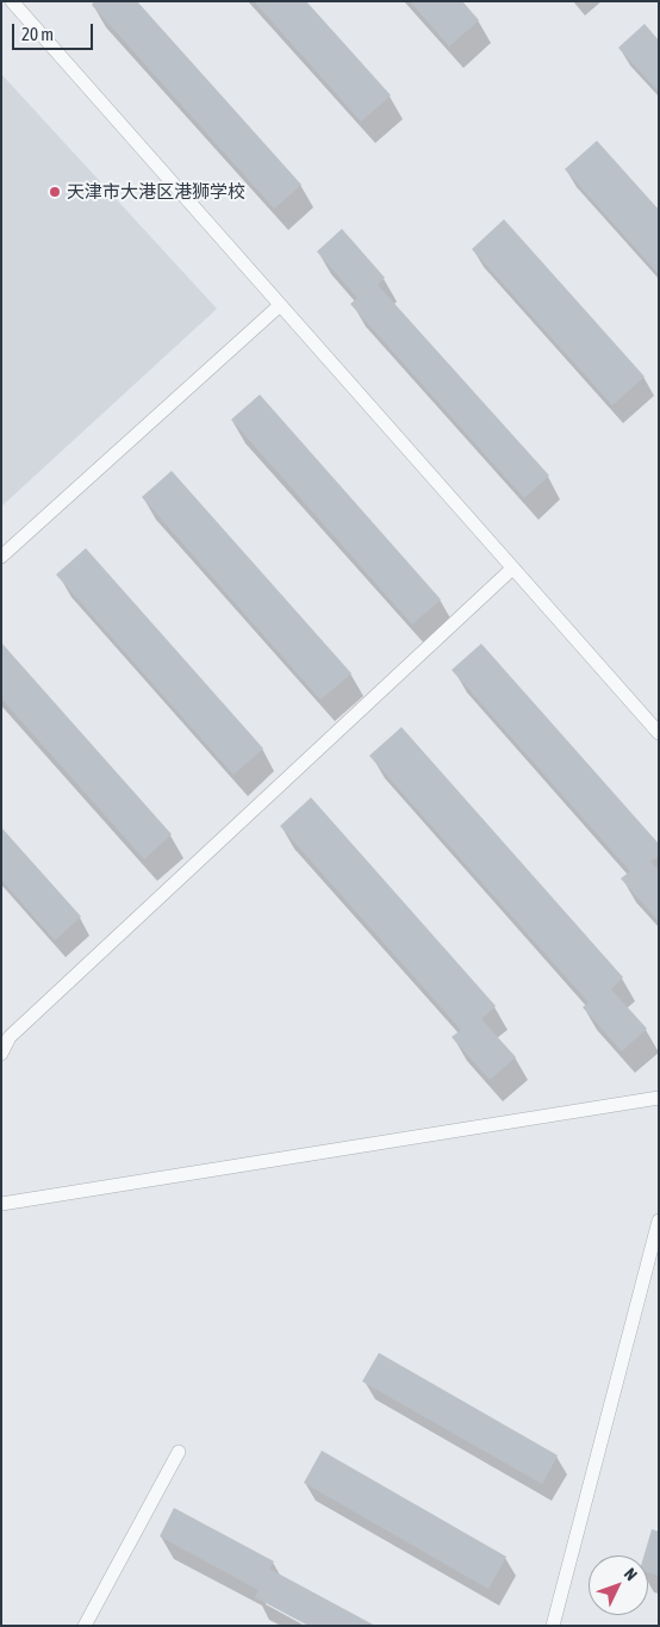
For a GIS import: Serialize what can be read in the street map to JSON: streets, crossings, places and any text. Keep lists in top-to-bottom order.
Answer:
{
  "places": ["天津市大港区港狮学校"],
  "scale_bar": "20 m",
  "north": "top right"
}
